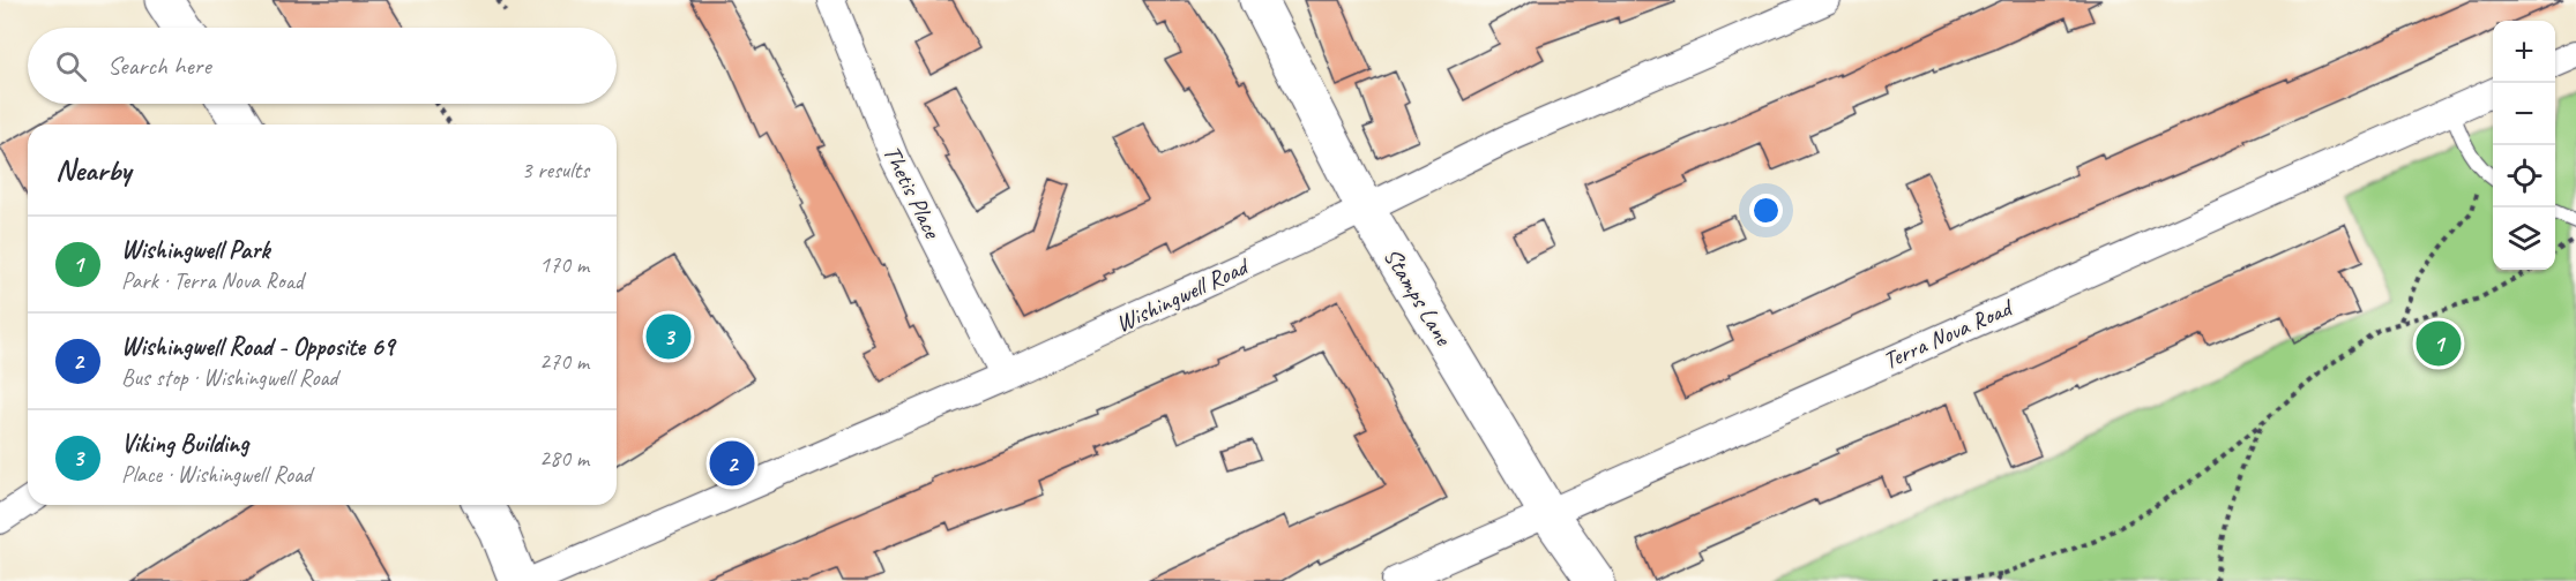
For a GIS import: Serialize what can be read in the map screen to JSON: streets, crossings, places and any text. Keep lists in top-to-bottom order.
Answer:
{
  "streets": {
    "street": [
      "Thetis Place",
      "Wishingwell Road",
      "Stamps Lane",
      "Terra Nova Road"
    ]
  },
  "crossings": [
    ["Thetis Place", "Wishingwell Road"],
    ["Wishingwell Road", "Stamps Lane"],
    ["Stamps Lane", "Terra Nova Road"]
  ],
  "page": {
    "map_buttons": ["+", "−"],
    "search": "Search here",
    "heading": ["Nearby", "3 results"],
    "list": [
      {
        "mark": "1",
        "name": "Wishingwell Park",
        "note": "Park · Terra Nova Road",
        "value": "170 m"
      },
      {
        "mark": "2",
        "name": "Wishingwell Road - Opposite 69",
        "note": "Bus stop · Wishingwell Road",
        "value": "270 m"
      },
      {
        "mark": "3",
        "name": "Viking Building",
        "note": "Place · Wishingwell Road",
        "value": "280 m"
      }
    ],
    "pins": ["3", "1", "2"]
  }
}
